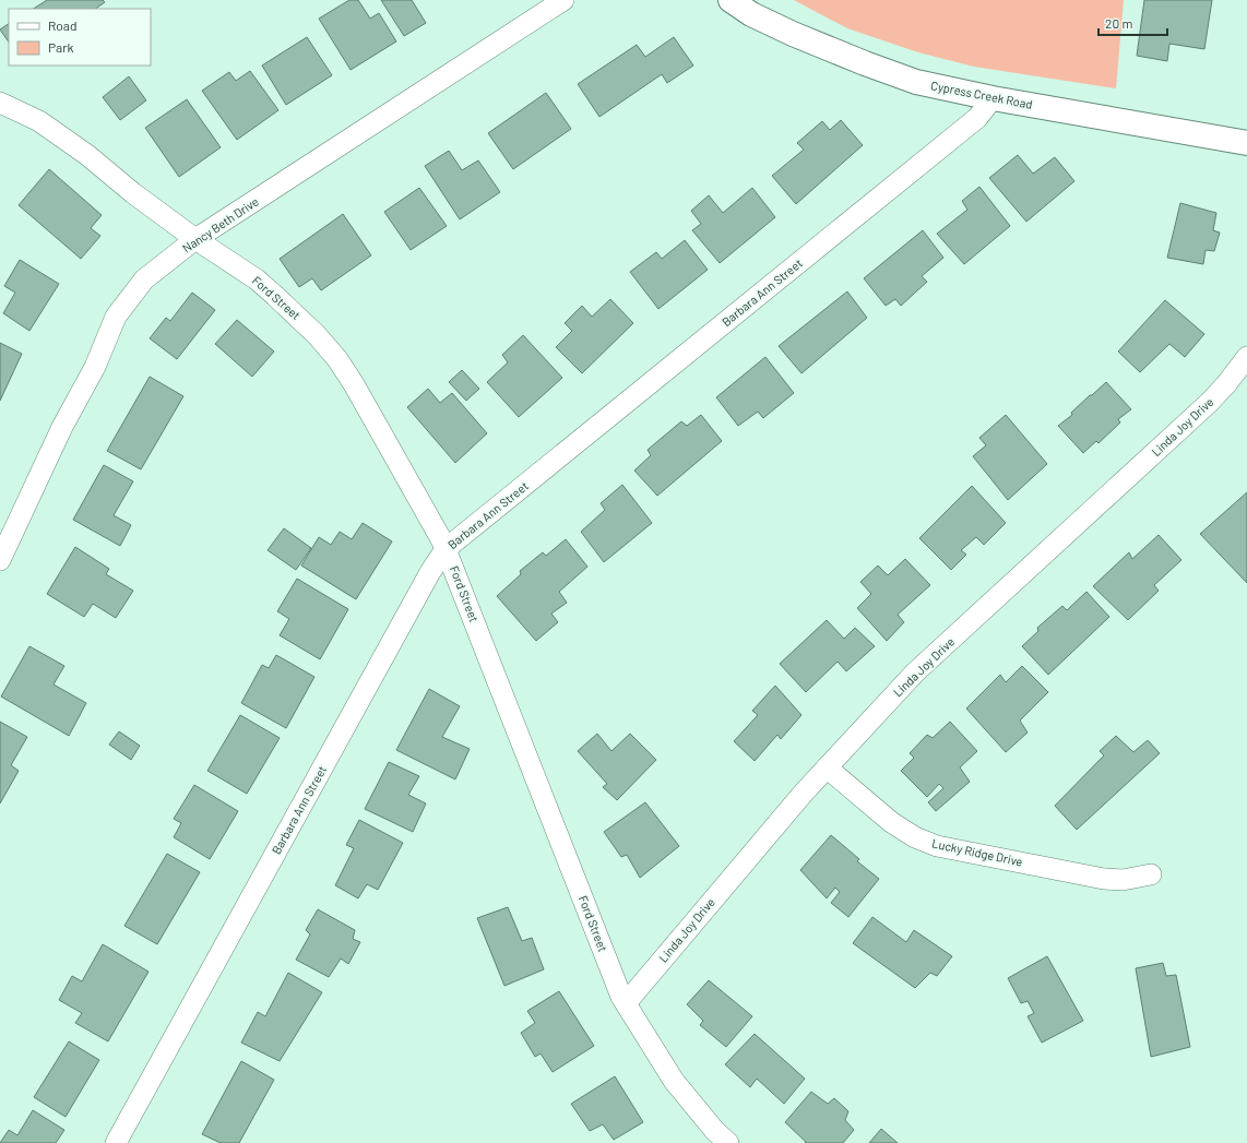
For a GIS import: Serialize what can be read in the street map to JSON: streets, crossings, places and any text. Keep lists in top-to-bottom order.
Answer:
{
  "streets": {
    "main road": ["Cypress Creek Road"],
    "street": [
      "Nancy Beth Drive",
      "Barbara Ann Street",
      "Ford Street",
      "Linda Joy Drive",
      "Lucky Ridge Drive"
    ]
  },
  "crossings": [
    ["Cypress Creek Road", "Barbara Ann Street"],
    ["Nancy Beth Drive", "Ford Street"],
    ["Barbara Ann Street", "Ford Street"],
    ["Ford Street", "Linda Joy Drive"],
    ["Linda Joy Drive", "Lucky Ridge Drive"]
  ],
  "legend": ["Road", "Park"],
  "scale_bar": "20 m"
}
